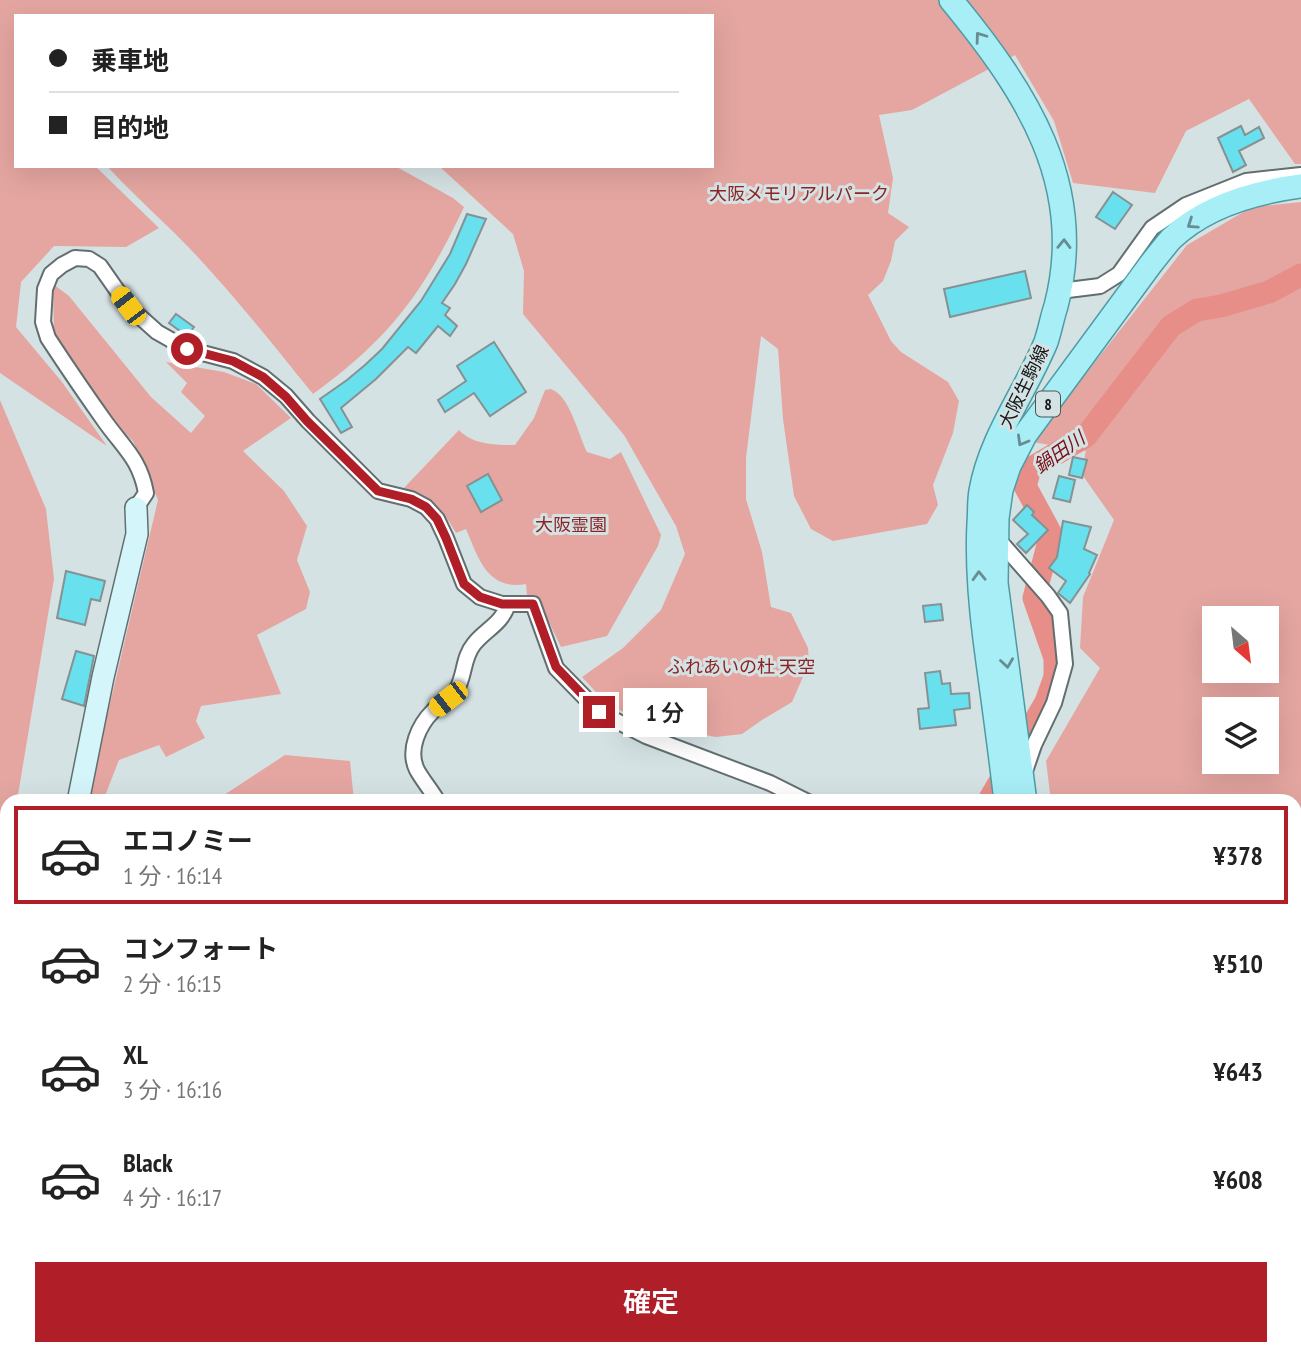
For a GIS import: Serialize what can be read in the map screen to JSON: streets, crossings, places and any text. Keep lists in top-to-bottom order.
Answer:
{
  "streets": {
    "main road": ["大阪生駒線", "8"]
  },
  "water": ["鍋田川"],
  "parks": ["大阪メモリアルパーク", "大阪霊園", "ふれあいの杜 天空"],
  "north": "bottom right",
  "page": {
    "banner": ["乗車地", "目的地"],
    "bubble": "1 分",
    "list": [
      {
        "name": "エコノミー",
        "note": "1 分 · 16:14",
        "value": "¥378"
      },
      {
        "name": "コンフォート",
        "note": "2 分 · 16:15",
        "value": "¥510"
      },
      {
        "name": "XL",
        "note": "3 分 · 16:16",
        "value": "¥643"
      },
      {
        "name": "Black",
        "note": "4 分 · 16:17",
        "value": "¥608"
      }
    ],
    "buttons": "確定"
  }
}
